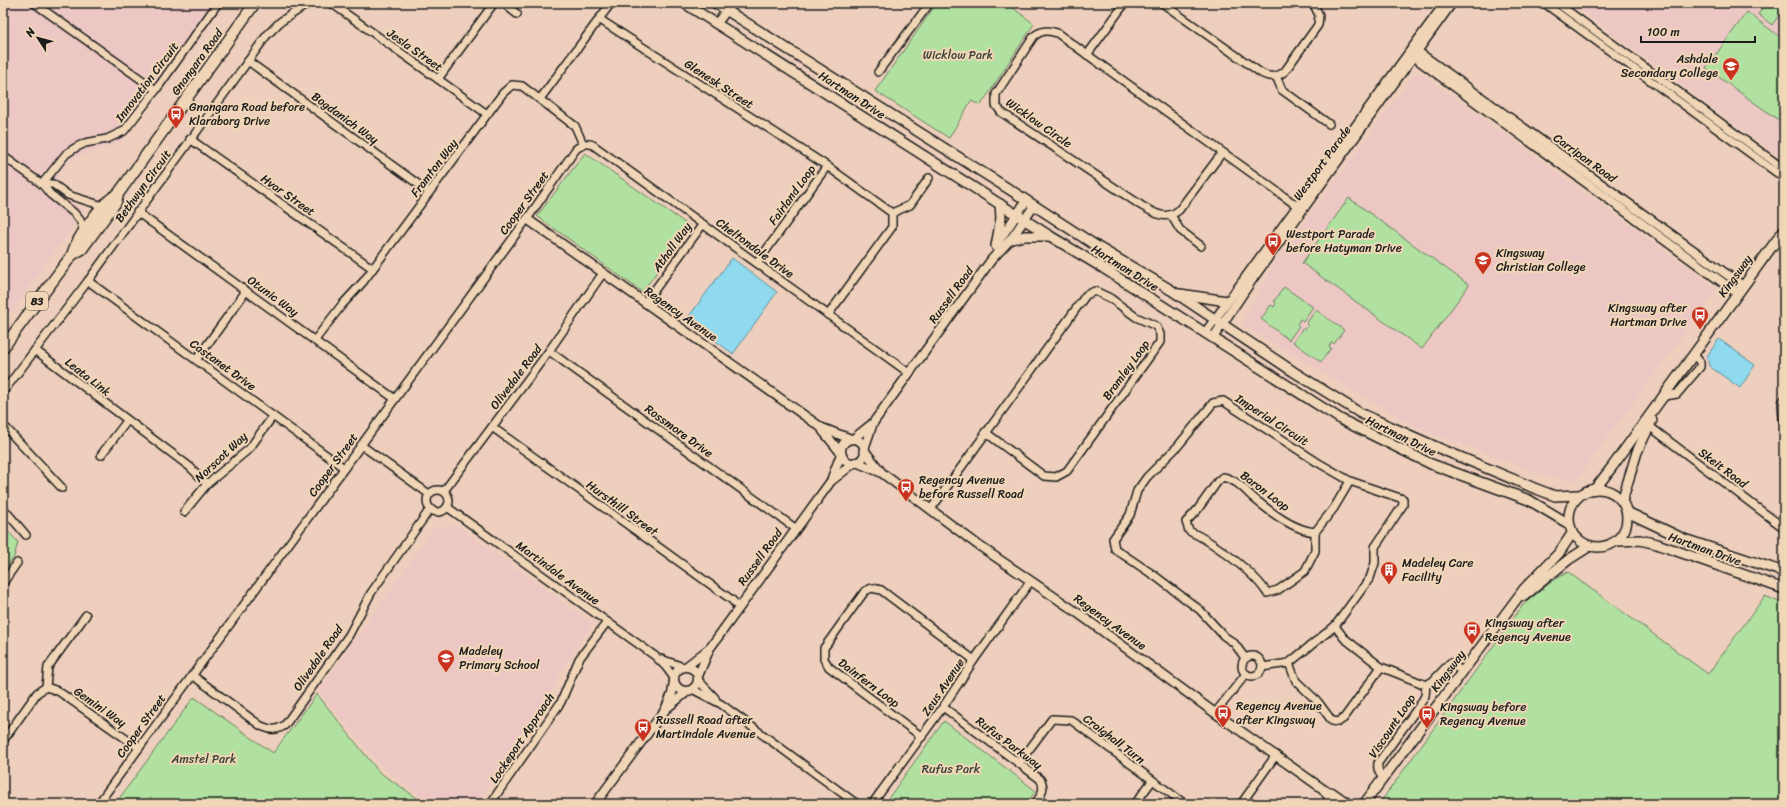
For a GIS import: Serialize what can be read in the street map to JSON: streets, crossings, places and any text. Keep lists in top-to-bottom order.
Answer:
{
  "streets": {
    "main road": [
      "Gnangara Road",
      "Hartman Drive",
      "Kingsway",
      "83"
    ],
    "street": [
      "Jesla Street",
      "Innovation Circuit",
      "Glenesk Street",
      "Bogdanich Way",
      "Wicklow Circle",
      "Carripan Road",
      "Westport Parade",
      "Framton Way",
      "Bethwyn Circuit",
      "Hvar Street",
      "Fairland Loop",
      "Cooper Street",
      "Atholl Way",
      "Cheltondale Drive",
      "Russell Road",
      "Otunic Way",
      "Regency Avenue",
      "Castanet Drive",
      "Bramley Loop",
      "Leata Link",
      "Olivedale Road",
      "Imperial Circuit",
      "Rossmore Drive",
      "Norscot Way",
      "Skeit Road",
      "Baron Loop",
      "Hursthill Street",
      "Martindale Avenue",
      "Dainfern Loop",
      "Zeus Avenue",
      "Gemini Way",
      "Viscount Loop",
      "Lockeport Approach",
      "Craighall Turn",
      "Rufus Parkway"
    ]
  },
  "crossings": [
    ["Jesla Street", "Framton Way"],
    ["Glenesk Street", "Fairland Loop"],
    ["Hartman Drive", "Westport Parade"],
    ["Hartman Drive", "Kingsway"],
    ["Hartman Drive", "Russell Road"],
    ["Bogdanich Way", "Framton Way"],
    ["Bogdanich Way", "Bethwyn Circuit"],
    ["Wicklow Circle", "Westport Parade"],
    ["Carripan Road", "Westport Parade"],
    ["Carripan Road", "Kingsway"],
    ["Framton Way", "Hvar Street"],
    ["Framton Way", "Cooper Street"],
    ["Framton Way", "Cheltondale Drive"],
    ["Framton Way", "Otunic Way"],
    ["Bethwyn Circuit", "Hvar Street"],
    ["Bethwyn Circuit", "Otunic Way"],
    ["Bethwyn Circuit", "Castanet Drive"],
    ["Bethwyn Circuit", "Leata Link"],
    ["Fairland Loop", "Cheltondale Drive"],
    ["Cooper Street", "Cheltondale Drive"],
    ["Cooper Street", "Otunic Way"],
    ["Cooper Street", "Regency Avenue"],
    ["Cooper Street", "Castanet Drive"],
    ["Cooper Street", "Olivedale Road"],
    ["Cooper Street", "Gemini Way"],
    ["Atholl Way", "Cheltondale Drive"],
    ["Atholl Way", "Regency Avenue"],
    ["Cheltondale Drive", "Russell Road"],
    ["Kingsway", "Skeit Road"],
    ["Kingsway", "Viscount Loop"],
    ["Russell Road", "Regency Avenue"],
    ["Russell Road", "Rossmore Drive"],
    ["Russell Road", "Hursthill Street"],
    ["Russell Road", "Martindale Avenue"],
    ["Regency Avenue", "Bramley Loop"],
    ["Regency Avenue", "Olivedale Road"],
    ["Regency Avenue", "Zeus Avenue"],
    ["Castanet Drive", "Norscot Way"],
    ["Leata Link", "Norscot Way"],
    ["Olivedale Road", "Rossmore Drive"],
    ["Olivedale Road", "Hursthill Street"],
    ["Olivedale Road", "Martindale Avenue"],
    ["Imperial Circuit", "Viscount Loop"],
    ["Martindale Avenue", "Lockeport Approach"],
    ["Dainfern Loop", "Zeus Avenue"],
    ["Zeus Avenue", "Rufus Parkway"],
    ["Craighall Turn", "Rufus Parkway"]
  ],
  "parks": ["Wicklow Park", "Amstel Park", "Rufus Park"],
  "places": {
    "school or university": ["Ashdale Secondary College", "Kingsway Christian College", "Madeley Primary School"],
    "bus stop": [
      "Gnangara Road before Klaraborg Drive",
      "Westport Parade before Hatyman Drive",
      "Kingsway after Hartman Drive",
      "Regency Avenue before Russell Road",
      "Kingsway after Regency Avenue",
      "Regency Avenue after Kingsway",
      "Kingsway before Regency Avenue",
      "Russell Road after Martindale Avenue"
    ],
    "building": ["Madeley Care Facility"]
  },
  "scale_bar": "100 m",
  "north": "top left"
}
